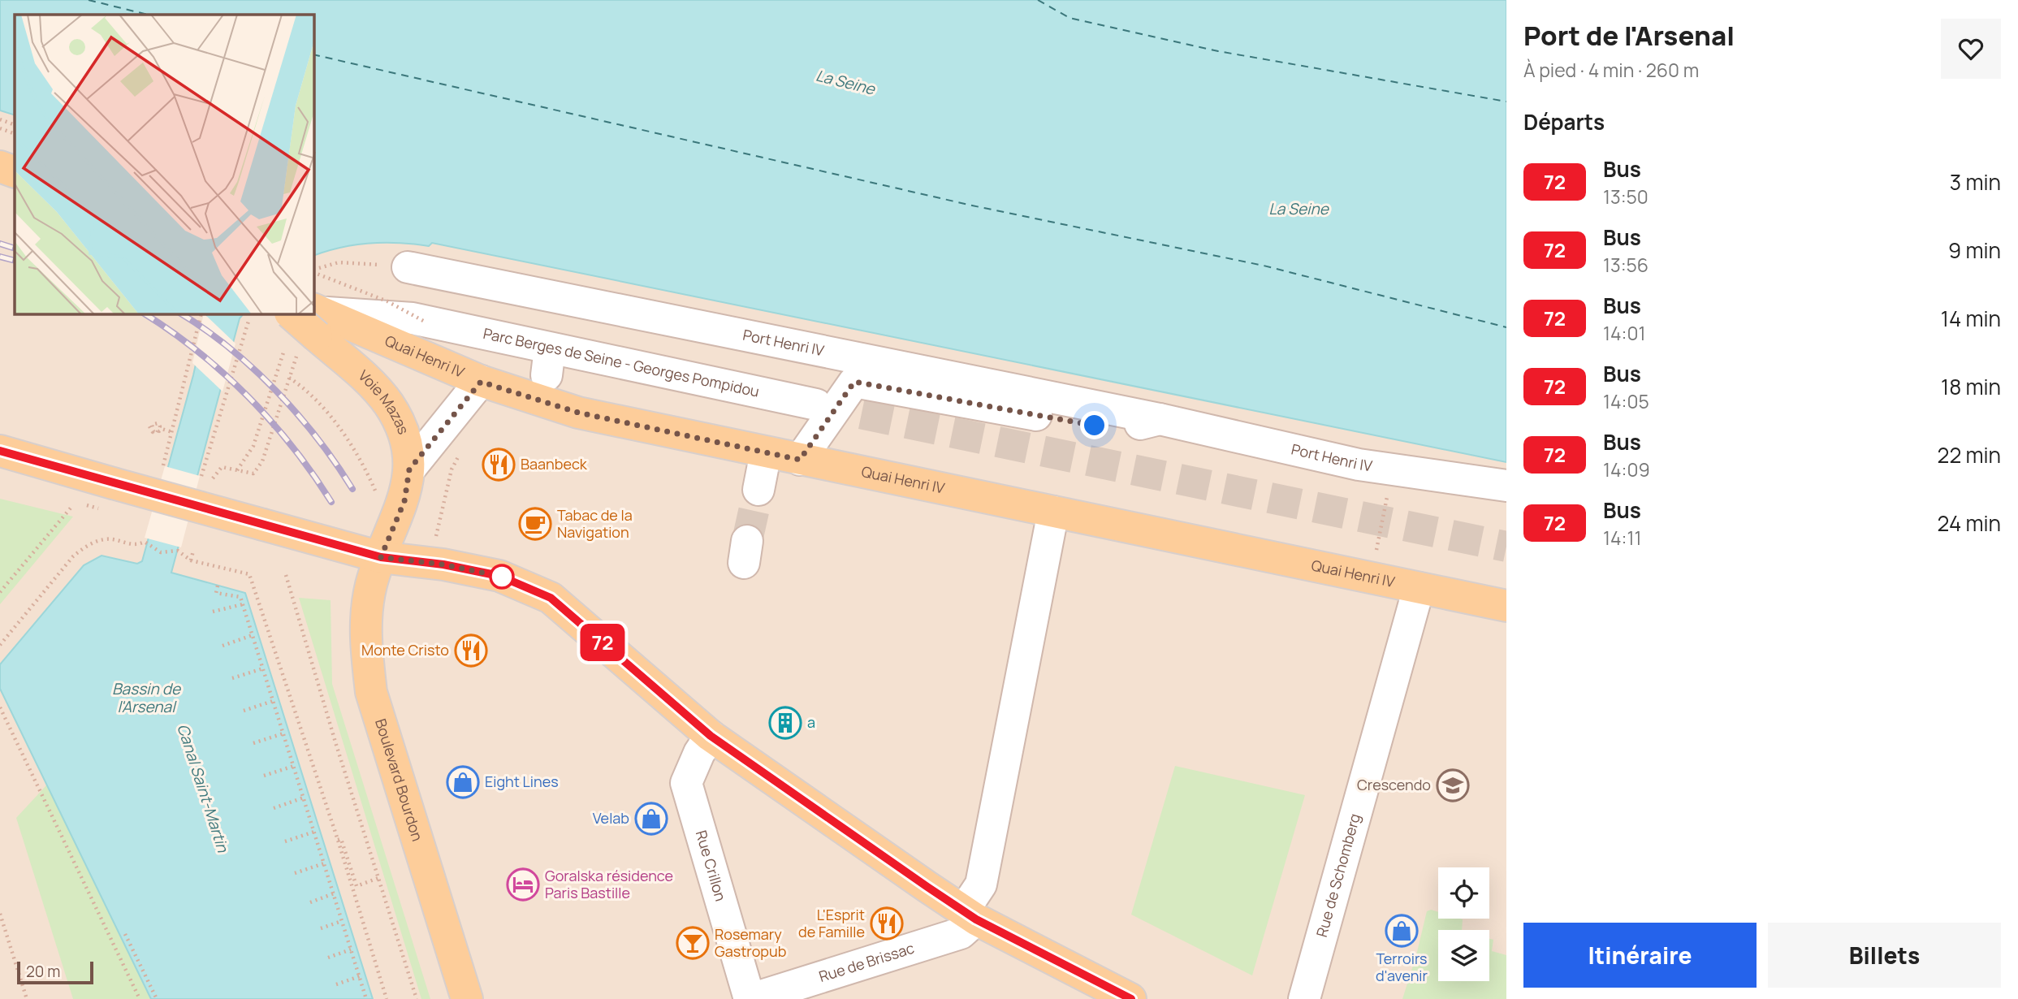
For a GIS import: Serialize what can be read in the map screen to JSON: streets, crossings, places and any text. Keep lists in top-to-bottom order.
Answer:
{
  "streets": {
    "main road": ["Quai Henri IV", "Voie Mazas", "Boulevard Bourdon"],
    "street": [
      "Port Henri IV",
      "Parc Berges de Seine - Georges Pompidou",
      "Rue Crillon",
      "Rue de Schomberg",
      "Rue de Brissac"
    ]
  },
  "crossings": [
    ["Port Henri IV", "Quai Henri IV"],
    ["Quai Henri IV", "Parc Berges de Seine - Georges Pompidou"],
    ["Quai Henri IV", "Voie Mazas"],
    ["Quai Henri IV", "Rue de Schomberg"],
    ["Parc Berges de Seine - Georges Pompidou", "Voie Mazas"],
    ["Voie Mazas", "Boulevard Bourdon"],
    ["Rue Crillon", "Rue de Brissac"]
  ],
  "water": ["La Seine", "Bassin de l'Arsenal", "Canal Saint-Martin"],
  "places": {
    "restaurant": ["Baanbeck", "Monte Cristo", "L'Esprit de Famille"],
    "cafe": ["Tabac de la Navigation"],
    "building": ["a"],
    "shop": ["Eight Lines", "Velab", "Terroirs d'avenir"],
    "school or university": ["Crescendo"],
    "hotel": ["Goralska résidence Paris Bastille"],
    "bar": ["Rosemary Gastropub"]
  },
  "lines": ["bus line 72"],
  "scale_bar": "20 m",
  "page": {
    "on_map": "72",
    "heading": [
      ["Port de l'Arsenal", "À pied · 4 min · 260 m"],
      "Départs"
    ],
    "list": [
      {
        "mark": "72",
        "name": "Bus",
        "note": "13:50",
        "value": "3 min"
      },
      {
        "mark": "72",
        "name": "Bus",
        "note": "13:56",
        "value": "9 min"
      },
      {
        "mark": "72",
        "name": "Bus",
        "note": "14:01",
        "value": "14 min"
      },
      {
        "mark": "72",
        "name": "Bus",
        "note": "14:05",
        "value": "18 min"
      },
      {
        "mark": "72",
        "name": "Bus",
        "note": "14:09",
        "value": "22 min"
      },
      {
        "mark": "72",
        "name": "Bus",
        "note": "14:11",
        "value": "24 min"
      }
    ],
    "buttons": ["Itinéraire", "Billets"],
    "scale": "20 m"
  }
}
